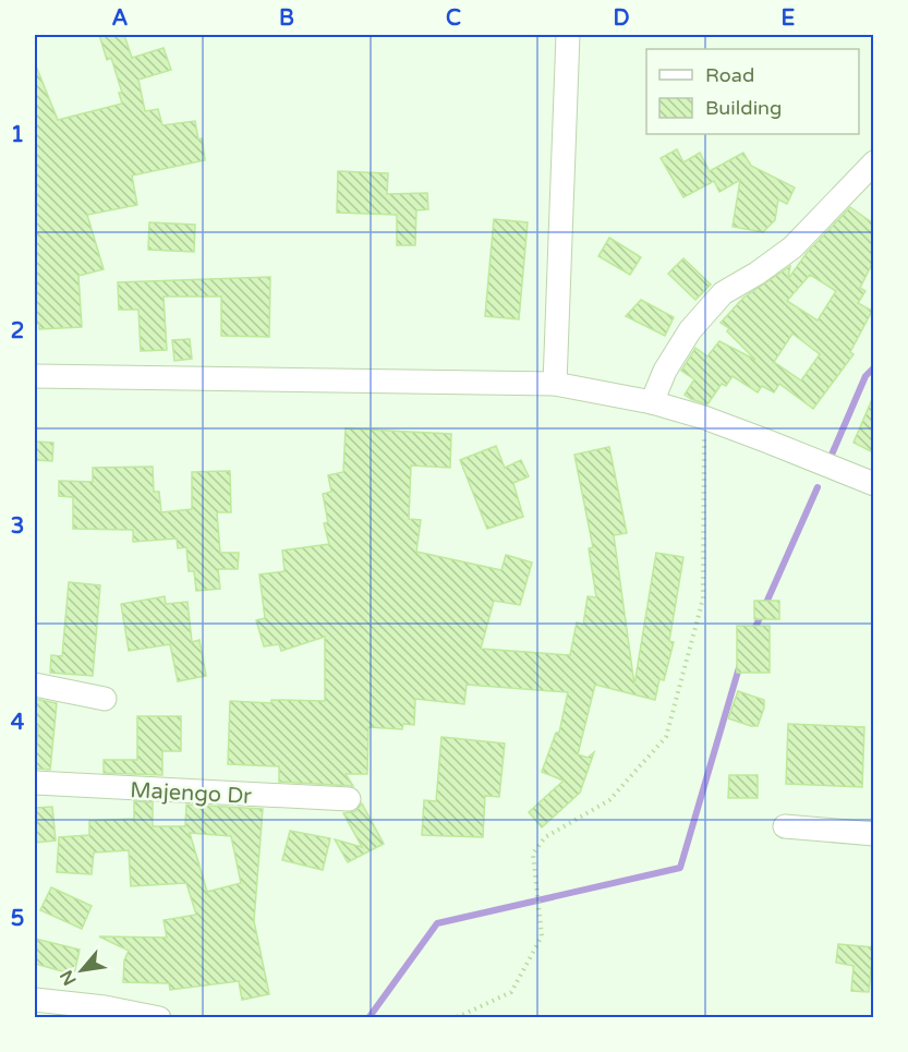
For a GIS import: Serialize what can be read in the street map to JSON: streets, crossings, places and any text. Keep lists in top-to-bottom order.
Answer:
{
  "streets": {
    "street": ["Majengo Dr"]
  },
  "legend": ["Road", "Building"],
  "north": "bottom left",
  "grid": {
    "columns": [
      "A",
      "B",
      "C",
      "D",
      "E"
    ],
    "rows": [
      "1",
      "2",
      "3",
      "4",
      "5"
    ]
  }
}
